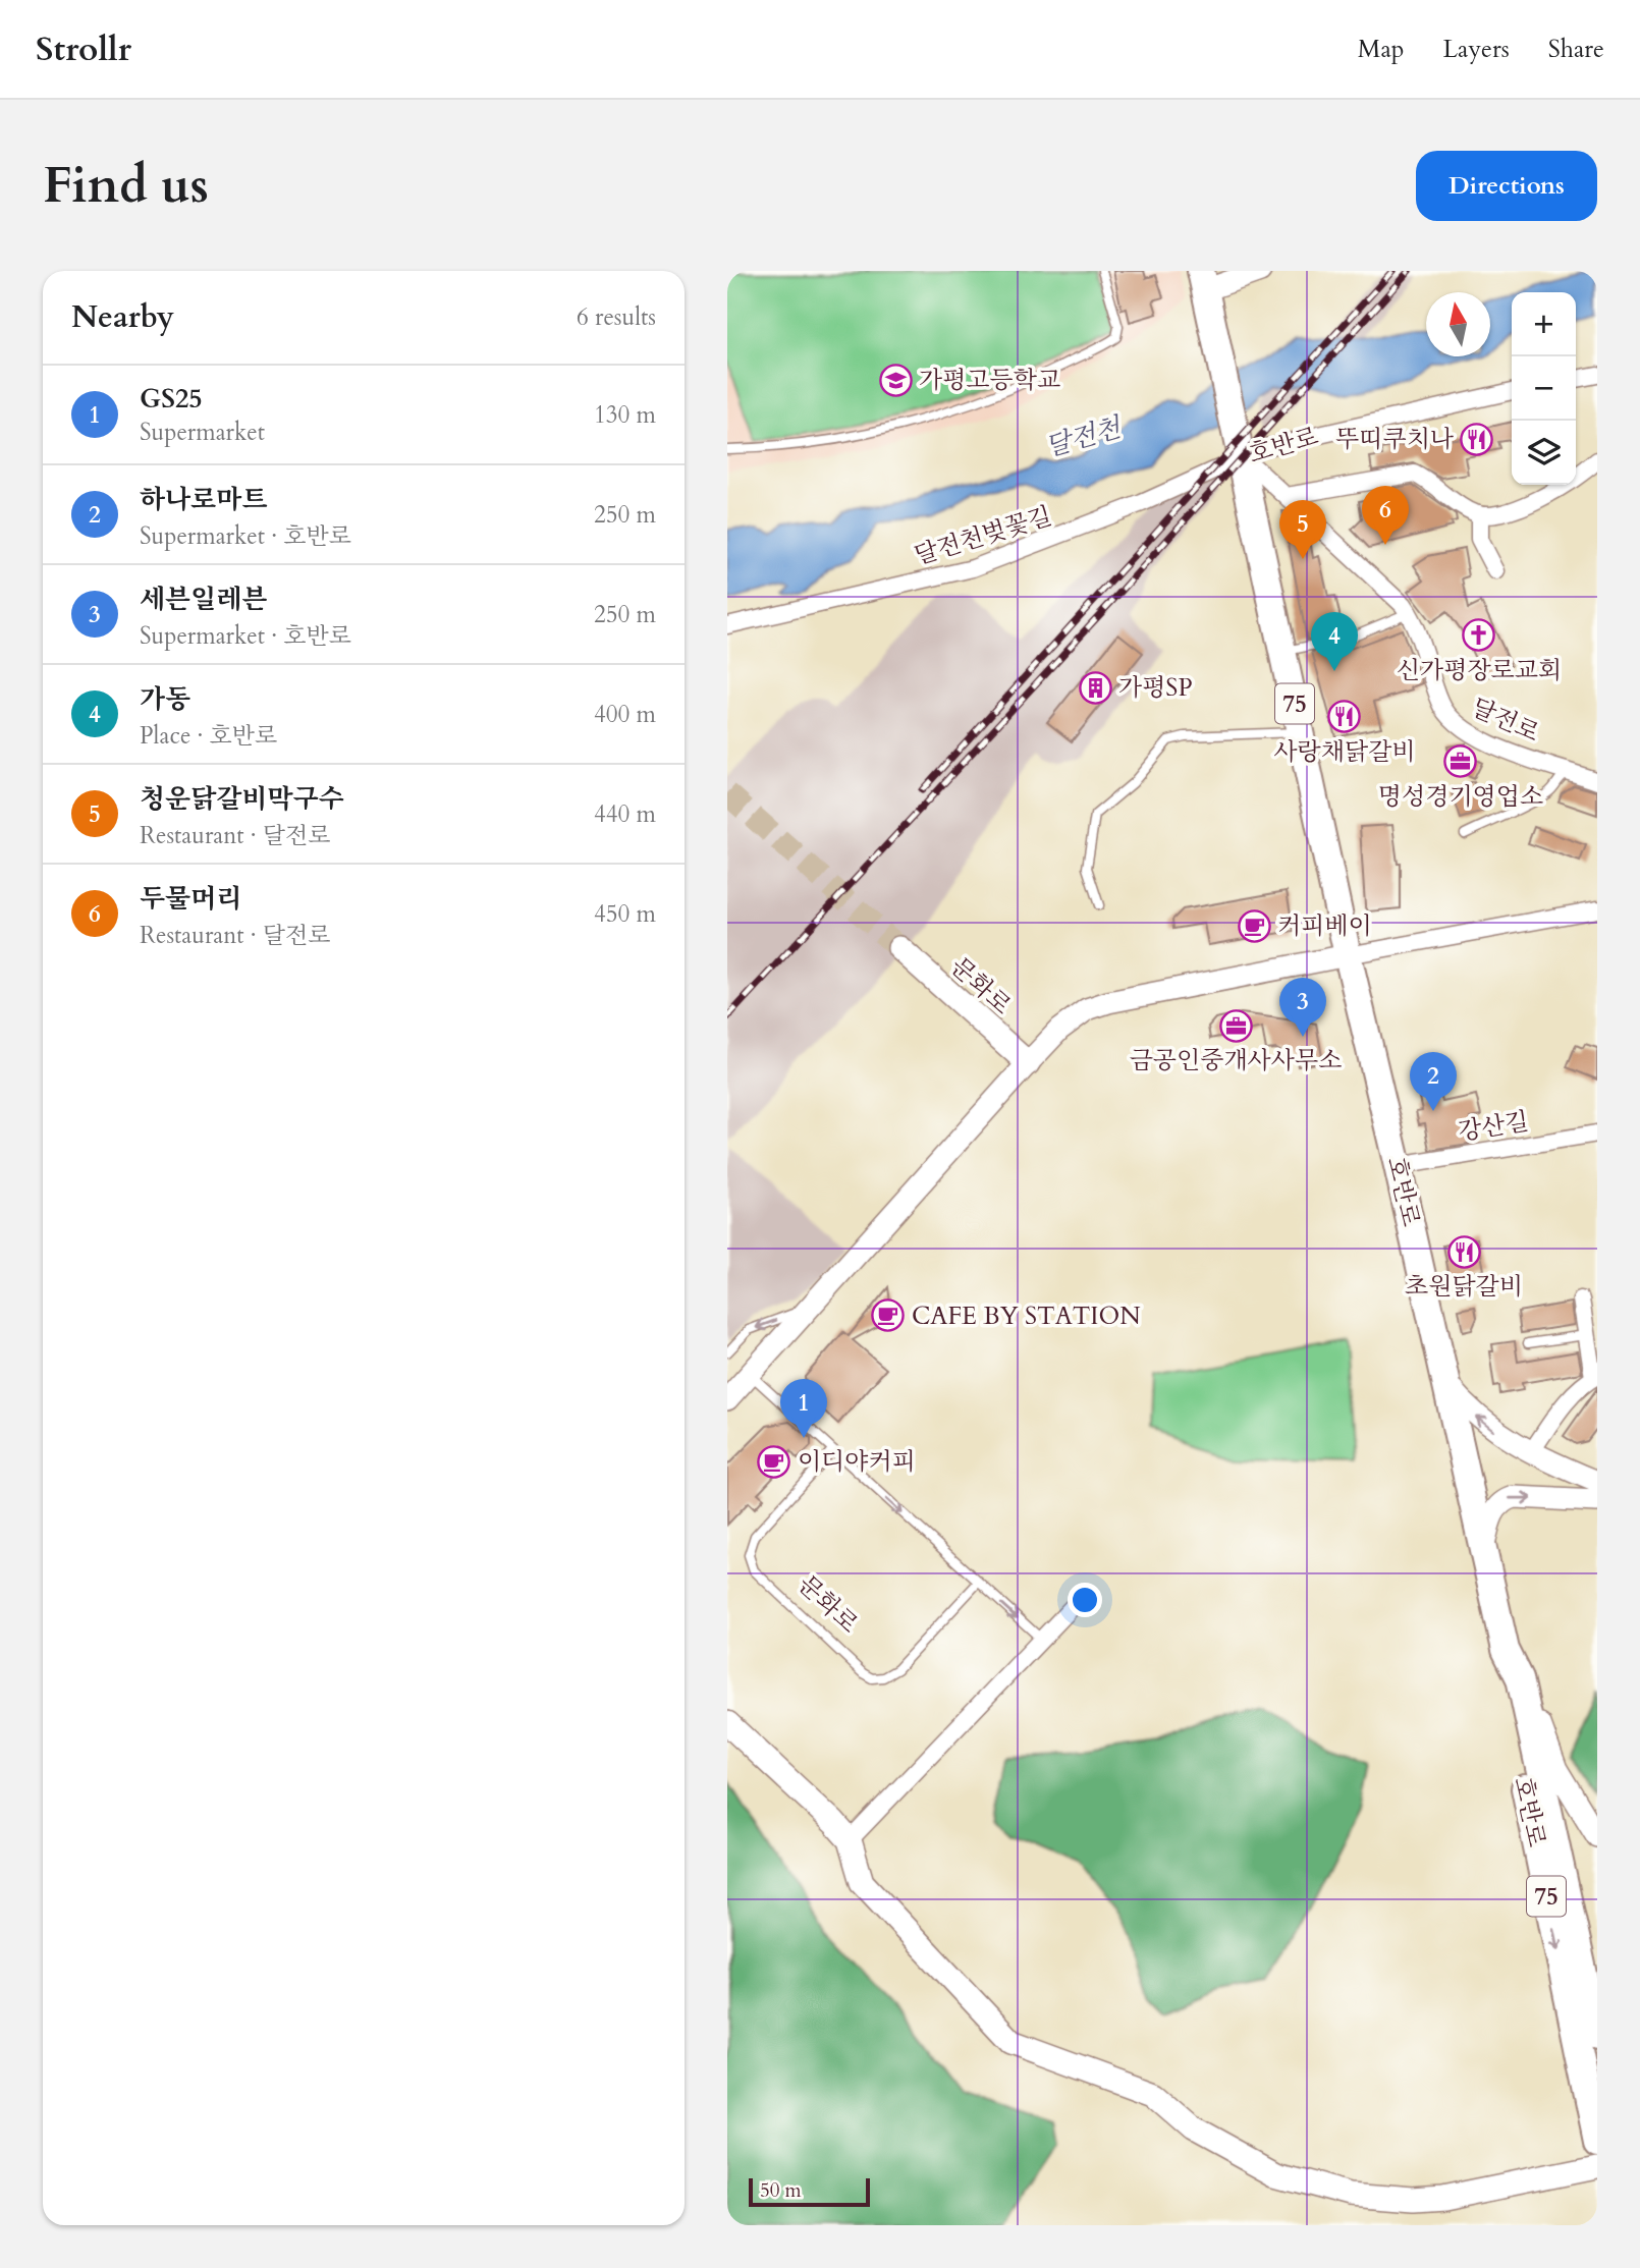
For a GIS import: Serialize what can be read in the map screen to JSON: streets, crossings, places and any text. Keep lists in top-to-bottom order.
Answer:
{
  "streets": {
    "main road": ["호반로", "75", "문화로"],
    "street": ["달전천벚꽃길", "달전로", "강산길"]
  },
  "crossings": [
    ["호반로", "달전천벚꽃길"],
    ["호반로", "75"],
    ["호반로", "달전로"],
    ["호반로", "강산길"],
    ["달전천벚꽃길", "75"],
    ["달전천벚꽃길", "달전로"],
    ["75", "달전로"]
  ],
  "water": ["달전천"],
  "places": {
    "school or university": ["가평고등학교"],
    "restaurant": ["뚜띠쿠치나", "사랑채닭갈비", "초원닭갈비"],
    "church": ["신가평장로교회"],
    "building": ["가평SP"],
    "office": ["명성경기영업소", "금공인중개사사무소"],
    "cafe": ["커피베이", "CAFE BY STATION", "이디야커피"]
  },
  "scale_bar": "50 m",
  "north": "top",
  "page": {
    "header": "Strollr",
    "nav": ["Map", "Layers", "Share"],
    "buttons": "Directions",
    "title": "Find us",
    "heading": ["Nearby", "6 results"],
    "map_buttons": ["+", "−"],
    "list": [
      {
        "mark": "1",
        "name": "GS25",
        "note": "Supermarket",
        "value": "130 m"
      },
      {
        "mark": "2",
        "name": "하나로마트",
        "note": "Supermarket · 호반로",
        "value": "250 m"
      },
      {
        "mark": "3",
        "name": "세븐일레븐",
        "note": "Supermarket · 호반로",
        "value": "250 m"
      },
      {
        "mark": "4",
        "name": "가동",
        "note": "Place · 호반로",
        "value": "400 m"
      },
      {
        "mark": "5",
        "name": "청운닭갈비막구수",
        "note": "Restaurant · 달전로",
        "value": "440 m"
      },
      {
        "mark": "6",
        "name": "두물머리",
        "note": "Restaurant · 달전로",
        "value": "450 m"
      }
    ],
    "pins": [
      "6",
      "5",
      "4",
      "3",
      "2",
      "1"
    ],
    "scale": "50 m"
  }
}
